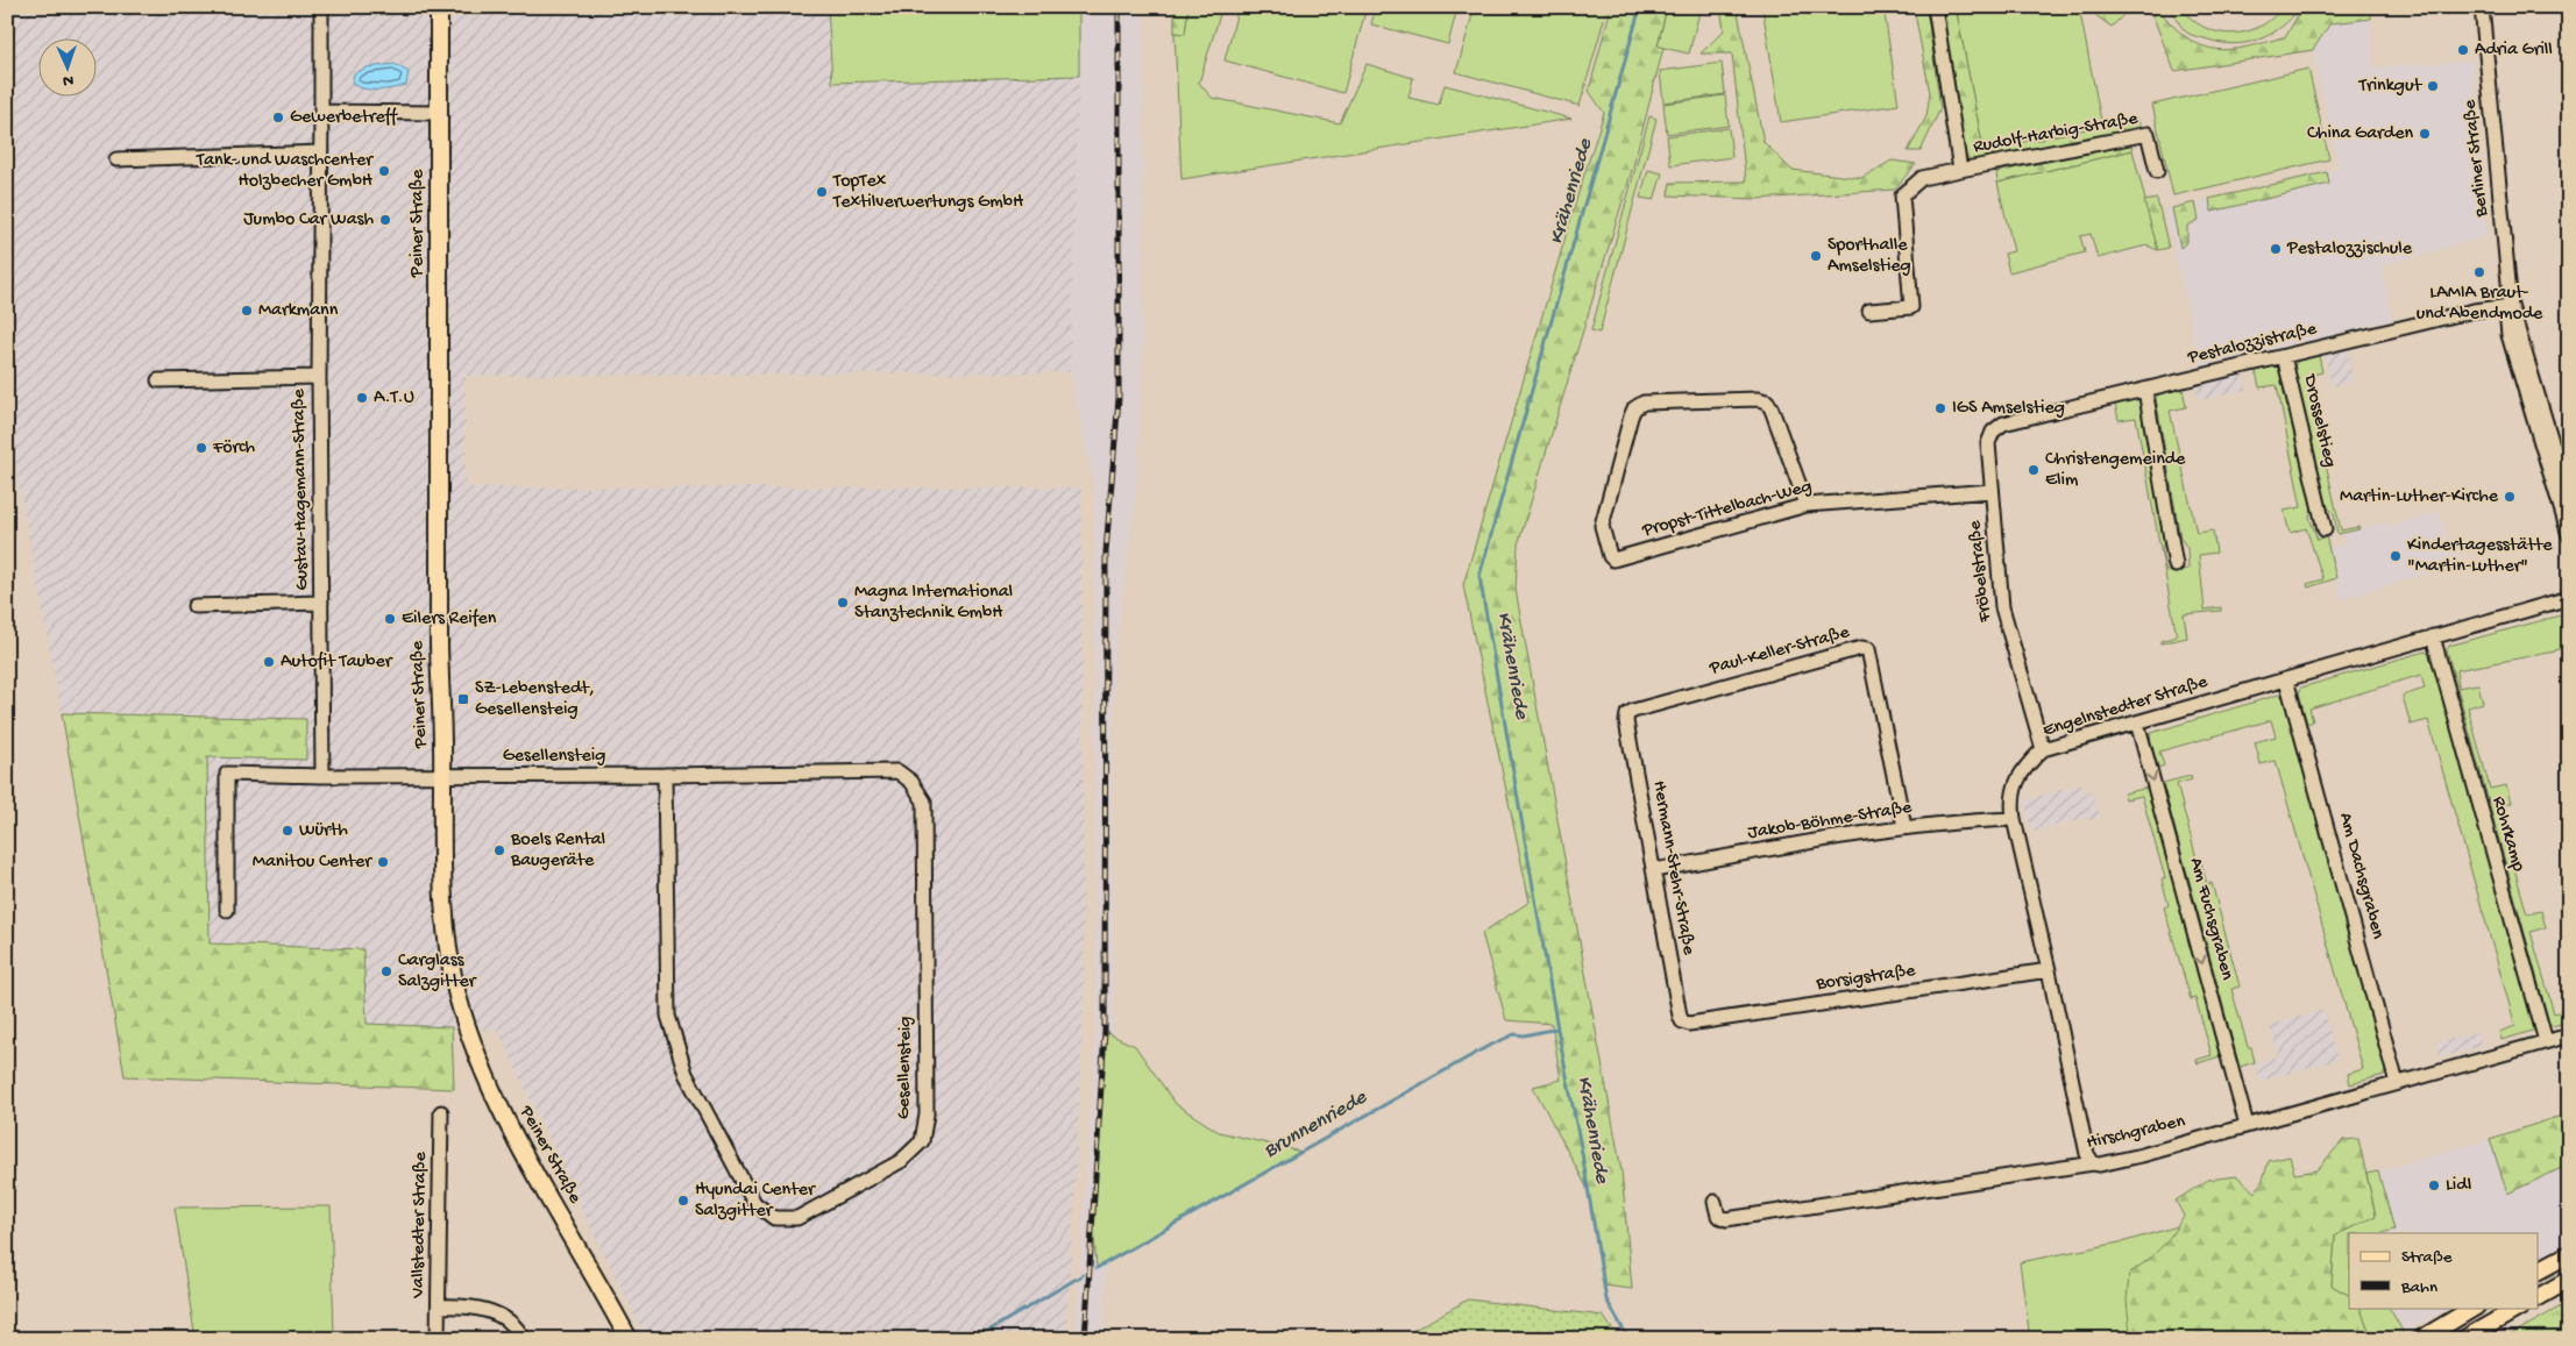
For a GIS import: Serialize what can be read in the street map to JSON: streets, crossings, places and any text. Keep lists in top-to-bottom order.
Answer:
{
  "streets": {
    "main road": ["Peiner Straße"],
    "street": [
      "Rudolf-Harbig-Straße",
      "Berliner Straße",
      "Pestalozzistraße",
      "Drosselstieg",
      "Gustav-Hagemann-Straße",
      "Propst-Tittelbach-Weg",
      "Fröbelstraße",
      "Paul-Keller-Straße",
      "Engelnstedter Straße",
      "Gesellensteig",
      "Jakob-Böhme-Straße",
      "Rohrkamp",
      "Hermann-Stehr-Straße",
      "Am Dachsgraben",
      "Am Fuchsgraben",
      "Borsigstraße",
      "Hirschgraben",
      "Vallstedter Straße"
    ]
  },
  "crossings": [
    ["Berliner Straße", "Pestalozzistraße"],
    ["Peiner Straße", "Gesellensteig"],
    ["Pestalozzistraße", "Drosselstieg"],
    ["Pestalozzistraße", "Fröbelstraße"],
    ["Propst-Tittelbach-Weg", "Fröbelstraße"],
    ["Fröbelstraße", "Engelnstedter Straße"],
    ["Paul-Keller-Straße", "Jakob-Böhme-Straße"],
    ["Paul-Keller-Straße", "Hermann-Stehr-Straße"],
    ["Engelnstedter Straße", "Jakob-Böhme-Straße"],
    ["Engelnstedter Straße", "Rohrkamp"],
    ["Engelnstedter Straße", "Am Dachsgraben"],
    ["Engelnstedter Straße", "Am Fuchsgraben"],
    ["Engelnstedter Straße", "Borsigstraße"],
    ["Engelnstedter Straße", "Hirschgraben"],
    ["Jakob-Böhme-Straße", "Hermann-Stehr-Straße"],
    ["Rohrkamp", "Hirschgraben"],
    ["Hermann-Stehr-Straße", "Borsigstraße"],
    ["Am Dachsgraben", "Hirschgraben"],
    ["Am Fuchsgraben", "Hirschgraben"]
  ],
  "one_way": ["Am Fuchsgraben"],
  "water": ["Krähenriede", "Brunnenriede"],
  "places": {
    "other": [
      "Adria Grill",
      "Trinkgut",
      "Gewerbetreff",
      "China Garden",
      "Tank- und Waschcenter Holzbecher GmbH",
      "TopTex Textilverwertungs GmbH",
      "Jumbo Car Wash",
      "Pestalozzischule",
      "Sporthalle Amselstieg",
      "LAMIA Braut- und Abendmode",
      "Markmann",
      "A.T.U",
      "IGS Amselstieg",
      "Förch",
      "Christengemeinde Elim",
      "Martin-Luther-Kirche",
      "Kindertagesstätte \"Martin-Luther\"",
      "Magna International Stanztechnik GmbH",
      "Eilers Reifen",
      "Autofit Tauber",
      "Würth",
      "Boels Rental Baugeräte",
      "Manitou Center",
      "Carglass Salzgitter",
      "Lidl",
      "Hyundai Center Salzgitter"
    ],
    "transit": ["SZ-Lebenstedt, Gesellensteig"]
  },
  "legend": ["Straße", "Bahn"],
  "north": "bottom"
}
